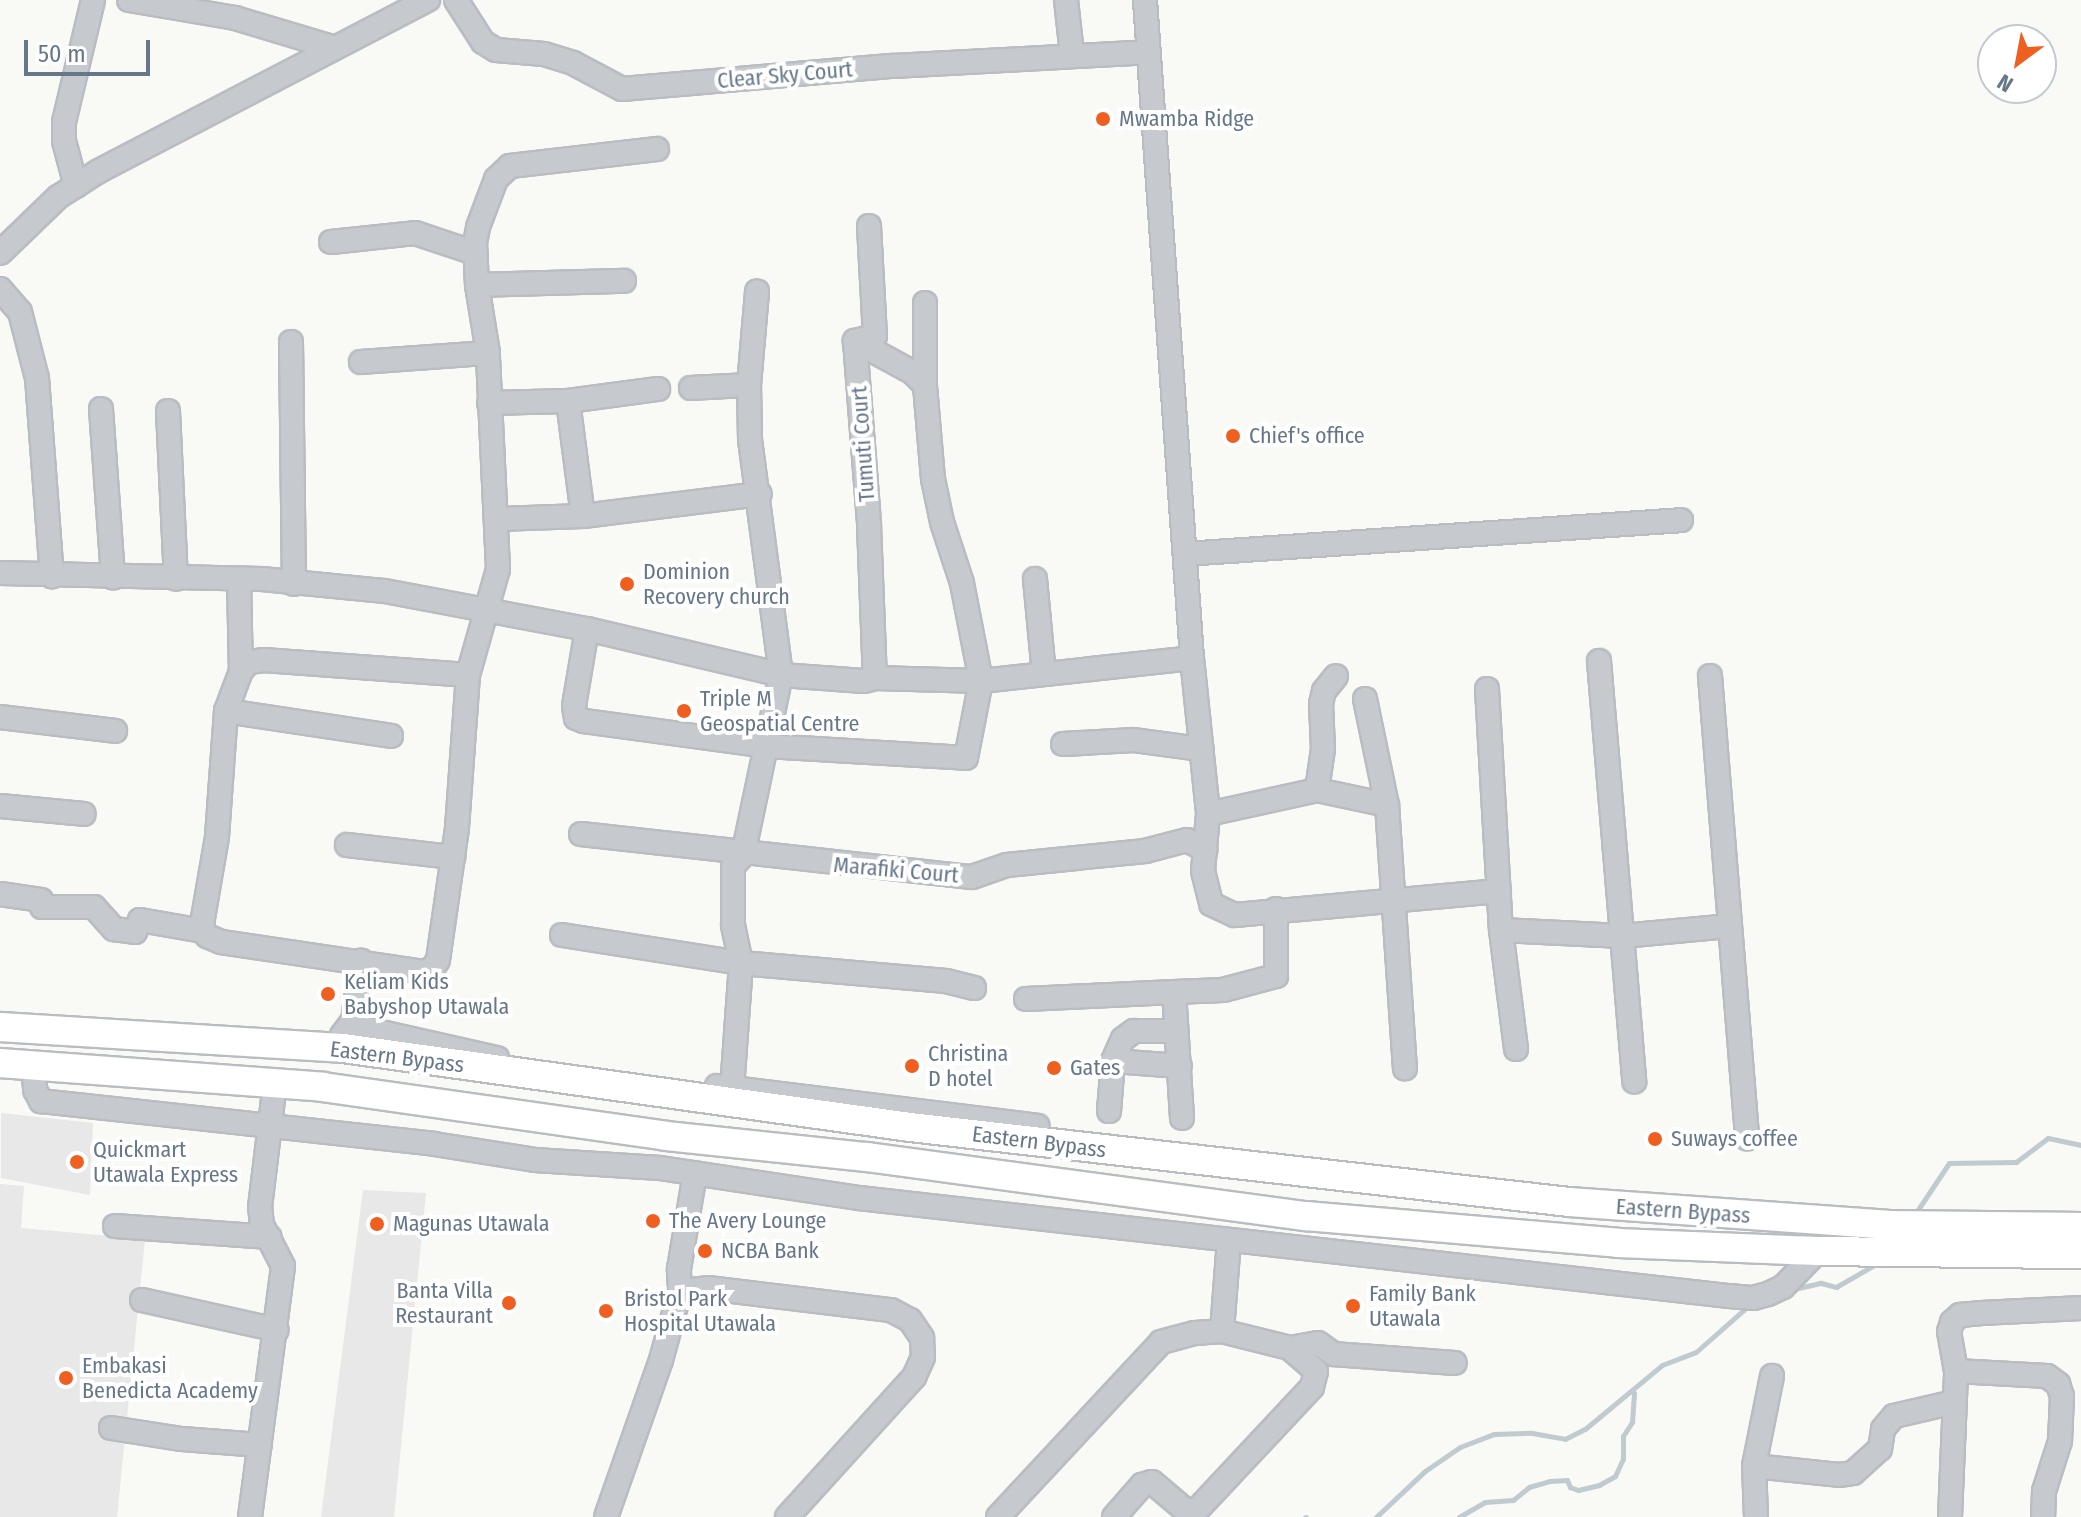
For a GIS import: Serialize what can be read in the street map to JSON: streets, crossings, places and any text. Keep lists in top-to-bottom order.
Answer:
{
  "streets": {
    "main road": ["Eastern Bypass"],
    "street": ["Clear Sky Court", "Tumuti Court", "Marafiki Court"]
  },
  "places": [
    "Mwamba Ridge",
    "Chief's office",
    "Dominion Recovery church",
    "Triple M Geospatial Centre",
    "Keliam Kids Babyshop Utawala",
    "Christina D hotel",
    "Gates",
    "Suways coffee",
    "Quickmart Utawala Express",
    "The Avery Lounge",
    "Magunas Utawala",
    "NCBA Bank",
    "Banta Villa Restaurant",
    "Family Bank Utawala",
    "Bristol Park Hospital Utawala",
    "Embakasi Benedicta Academy"
  ],
  "scale_bar": "50 m",
  "north": "bottom left"
}
